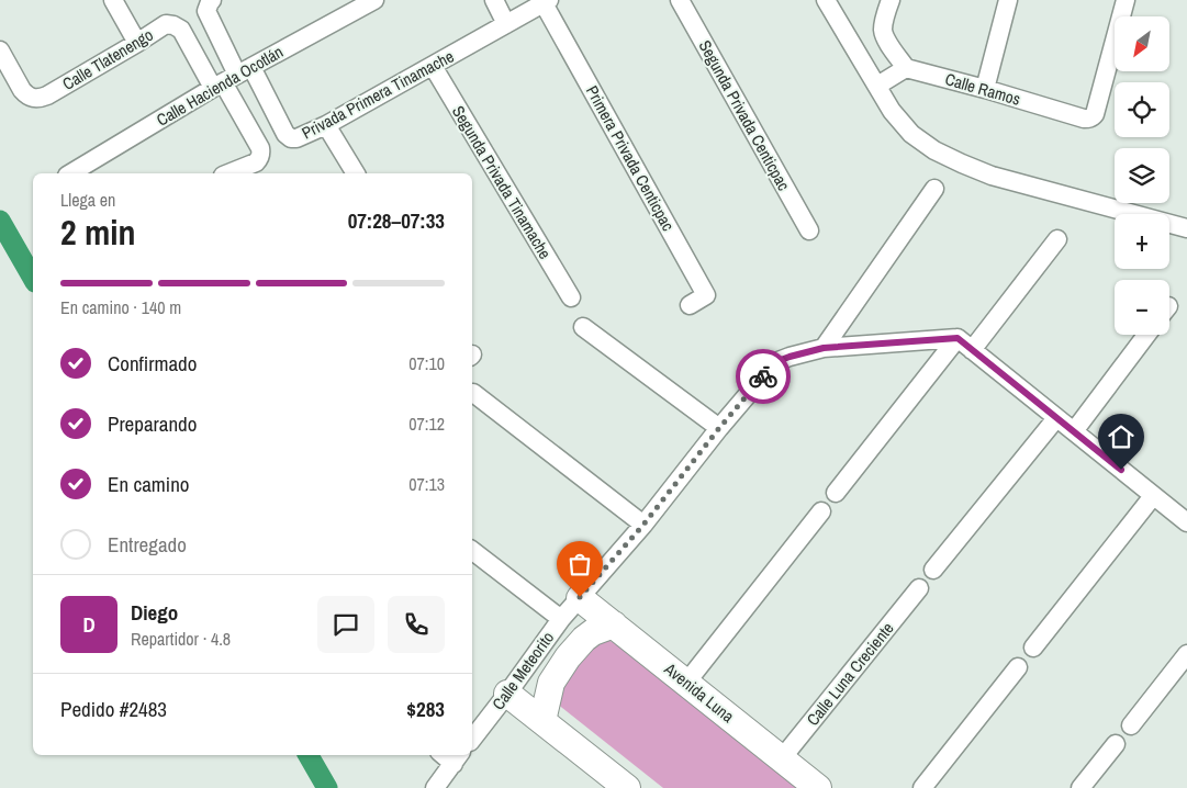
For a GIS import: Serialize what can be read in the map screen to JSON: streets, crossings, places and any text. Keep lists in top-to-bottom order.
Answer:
{
  "streets": {
    "street": [
      "Calle Tlatenengo",
      "Calle Hacienda Ocotlán",
      "Calle Ramos",
      "Privada Primera Tinamache",
      "Segunda Privada Centicpac",
      "Primera Privada Centicpac",
      "Segunda Privada Tinamache",
      "Calle Meteorito",
      "Calle Luna Creciente",
      "Avenida Luna"
    ]
  },
  "crossings": [
    ["Calle Tlatenengo", "Calle Hacienda Ocotlán"],
    ["Calle Tlatenengo", "Privada Primera Tinamache"],
    ["Calle Hacienda Ocotlán", "Privada Primera Tinamache"],
    ["Privada Primera Tinamache", "Primera Privada Centicpac"],
    ["Privada Primera Tinamache", "Segunda Privada Tinamache"],
    ["Calle Meteorito", "Avenida Luna"],
    ["Calle Luna Creciente", "Avenida Luna"]
  ],
  "north": "bottom left",
  "page": {
    "map_buttons": ["+", "−"],
    "heading": ["2 min", "Llega en", "07:28–07:33"],
    "panel": [
      "Diego",
      "Repartidor · 4.8",
      "Pedido #2483",
      "$283"
    ],
    "bar": "En camino · 140 m",
    "list": [
      ["Confirmado", "07:10"],
      ["Preparando", "07:12"],
      ["En camino", "07:13"],
      "Entregado"
    ],
    "round": "D"
  }
}
